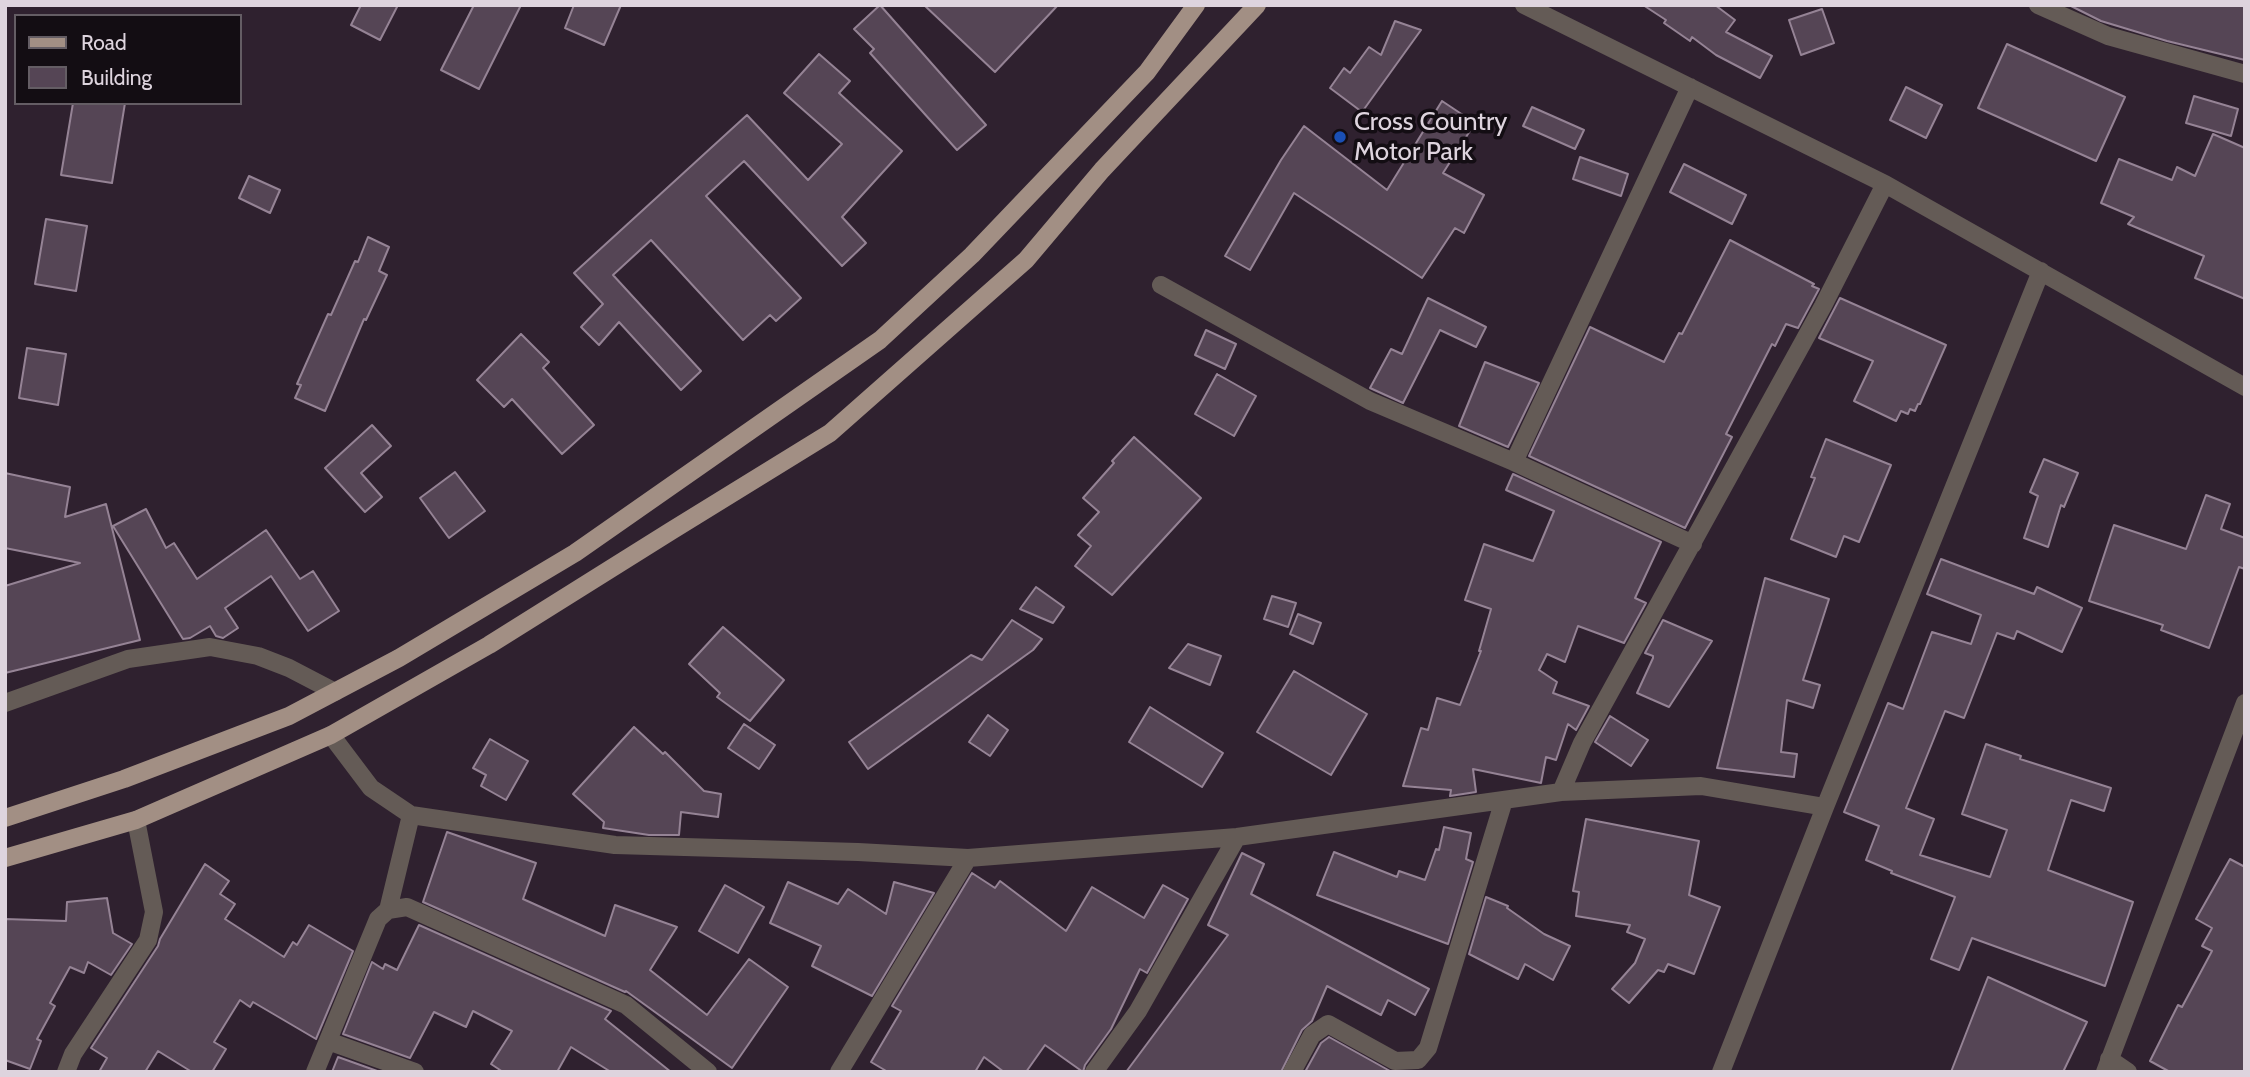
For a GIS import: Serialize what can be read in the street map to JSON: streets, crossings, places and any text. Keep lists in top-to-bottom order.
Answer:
{
  "places": ["Cross Country Motor Park"],
  "legend": ["Road", "Building"]
}
